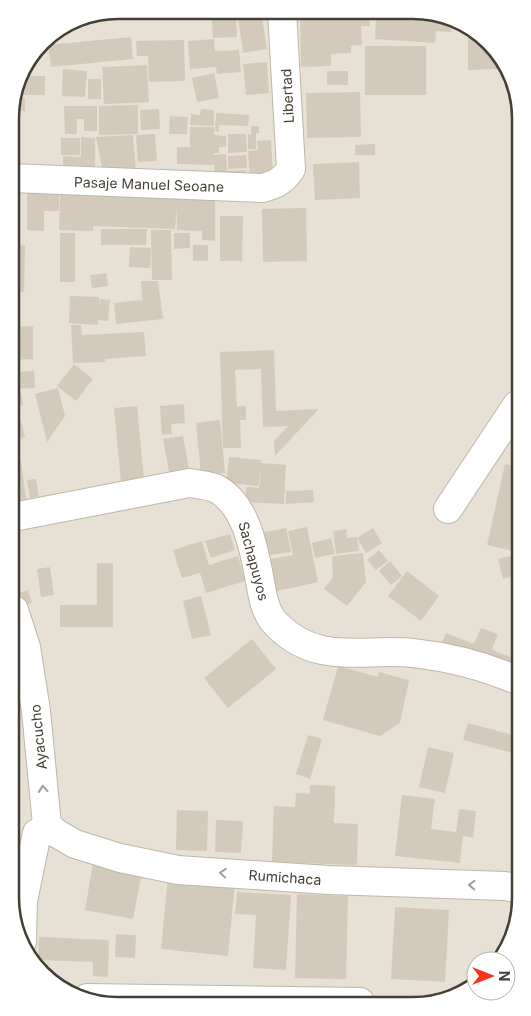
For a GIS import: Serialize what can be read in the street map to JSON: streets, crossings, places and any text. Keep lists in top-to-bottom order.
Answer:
{
  "streets": {
    "street": [
      "Libertad",
      "Pasaje Manuel Seoane",
      "Sachapuyos",
      "Ayacucho",
      "Rumichaca"
    ]
  },
  "crossings": [
    ["Libertad", "Pasaje Manuel Seoane"],
    ["Ayacucho", "Rumichaca"]
  ],
  "one_way": ["Ayacucho", "Rumichaca"],
  "north": "right"
}
